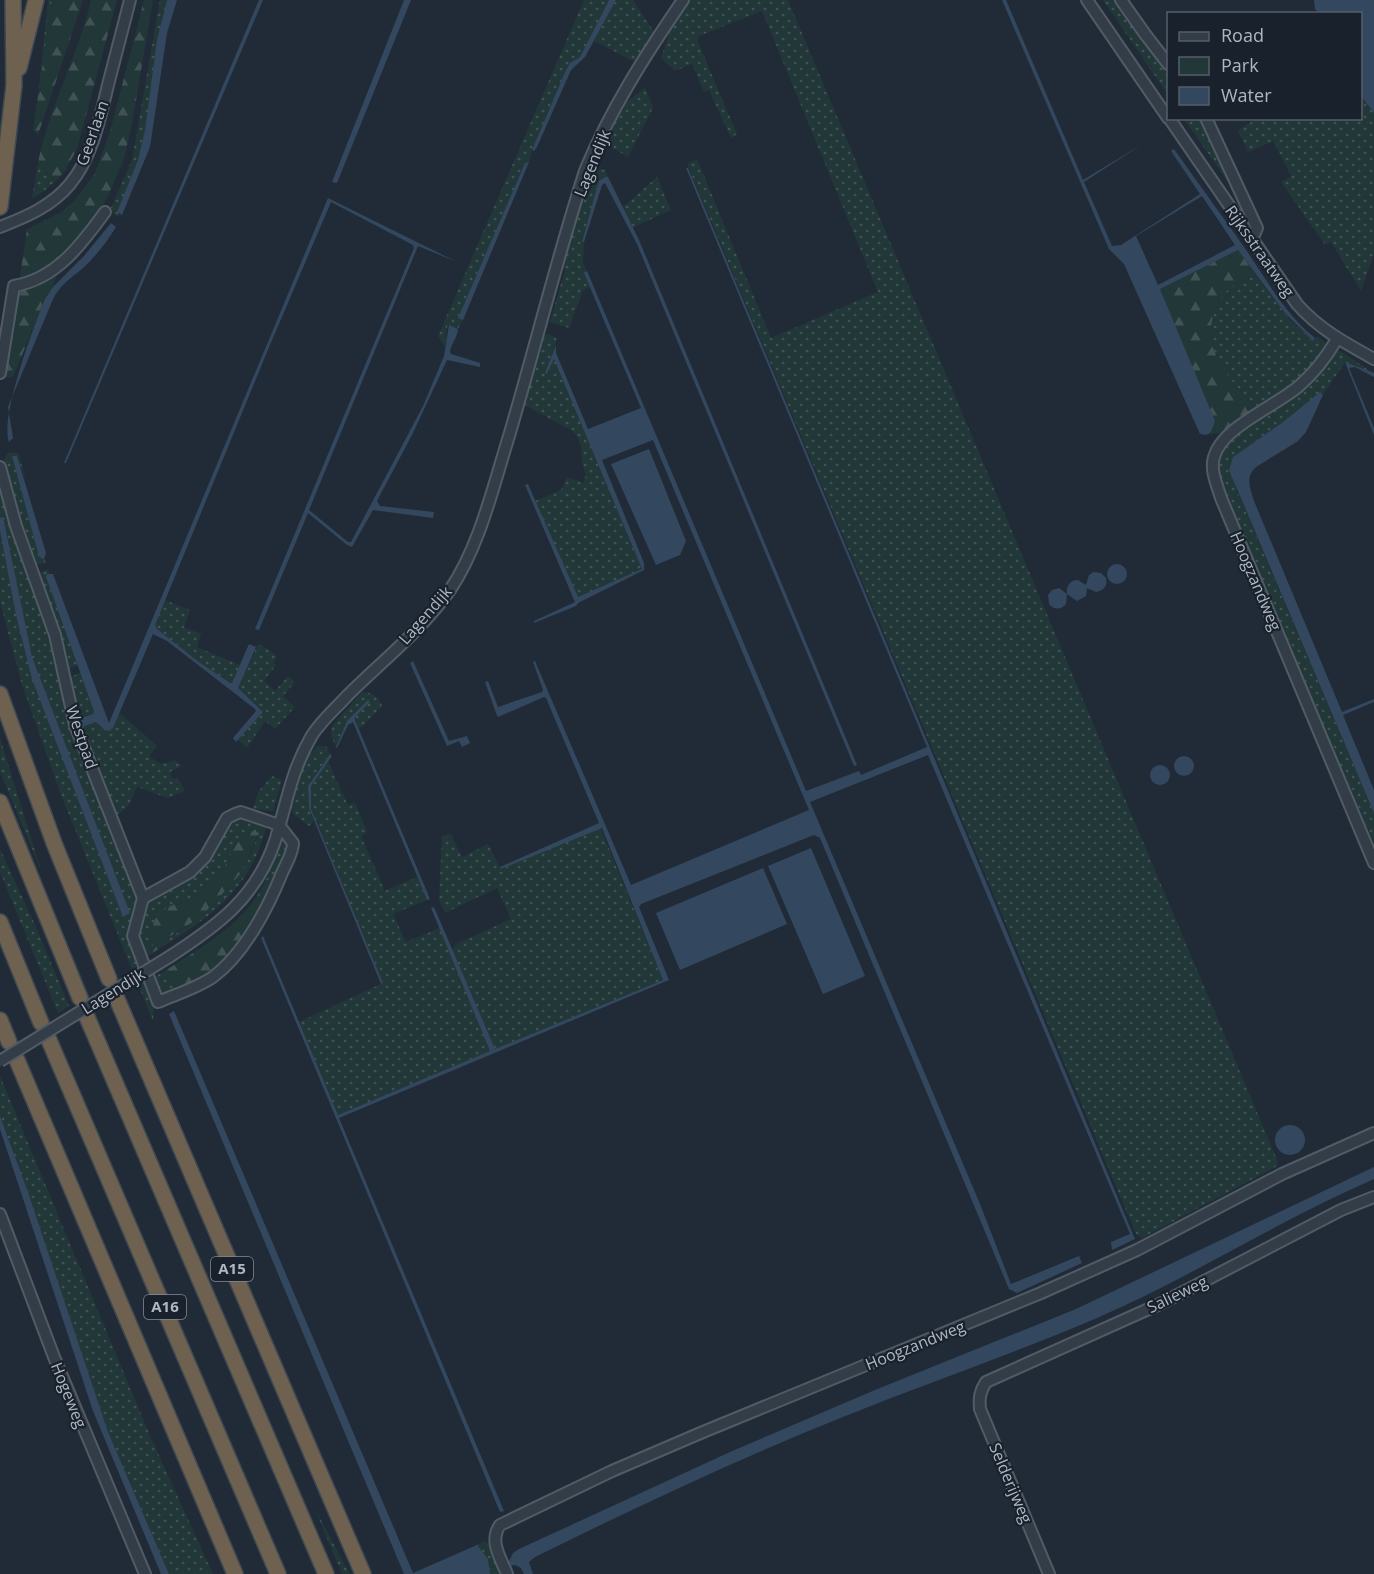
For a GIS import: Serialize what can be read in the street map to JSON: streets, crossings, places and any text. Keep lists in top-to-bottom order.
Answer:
{
  "streets": {
    "highway": ["A15", "A16"],
    "street": [
      "Geerlaan",
      "Lagendijk",
      "Rijksstraatweg",
      "Hoogzandweg",
      "Westpad",
      "Salieweg",
      "Hogeweg",
      "Selderijweg"
    ]
  },
  "crossings": [
    ["Rijksstraatweg", "Hoogzandweg"],
    ["Salieweg", "Selderijweg"]
  ],
  "legend": ["Road", "Park", "Water"]
}
